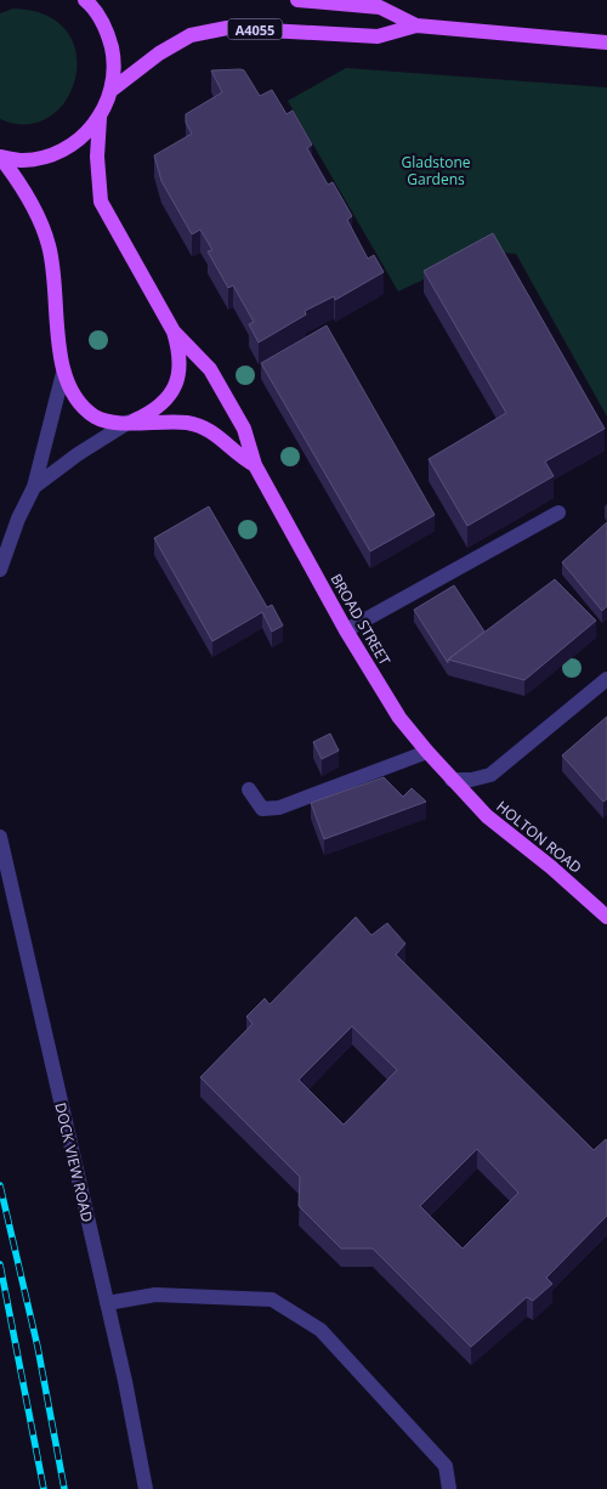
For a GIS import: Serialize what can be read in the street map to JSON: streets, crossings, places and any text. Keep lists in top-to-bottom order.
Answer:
{
  "streets": {
    "main road": ["A4055", "BROAD STREET", "HOLTON ROAD"],
    "street": ["DOCK VIEW ROAD"]
  },
  "crossings": [
    ["BROAD STREET", "HOLTON ROAD"]
  ],
  "parks": ["Gladstone Gardens"]
}
